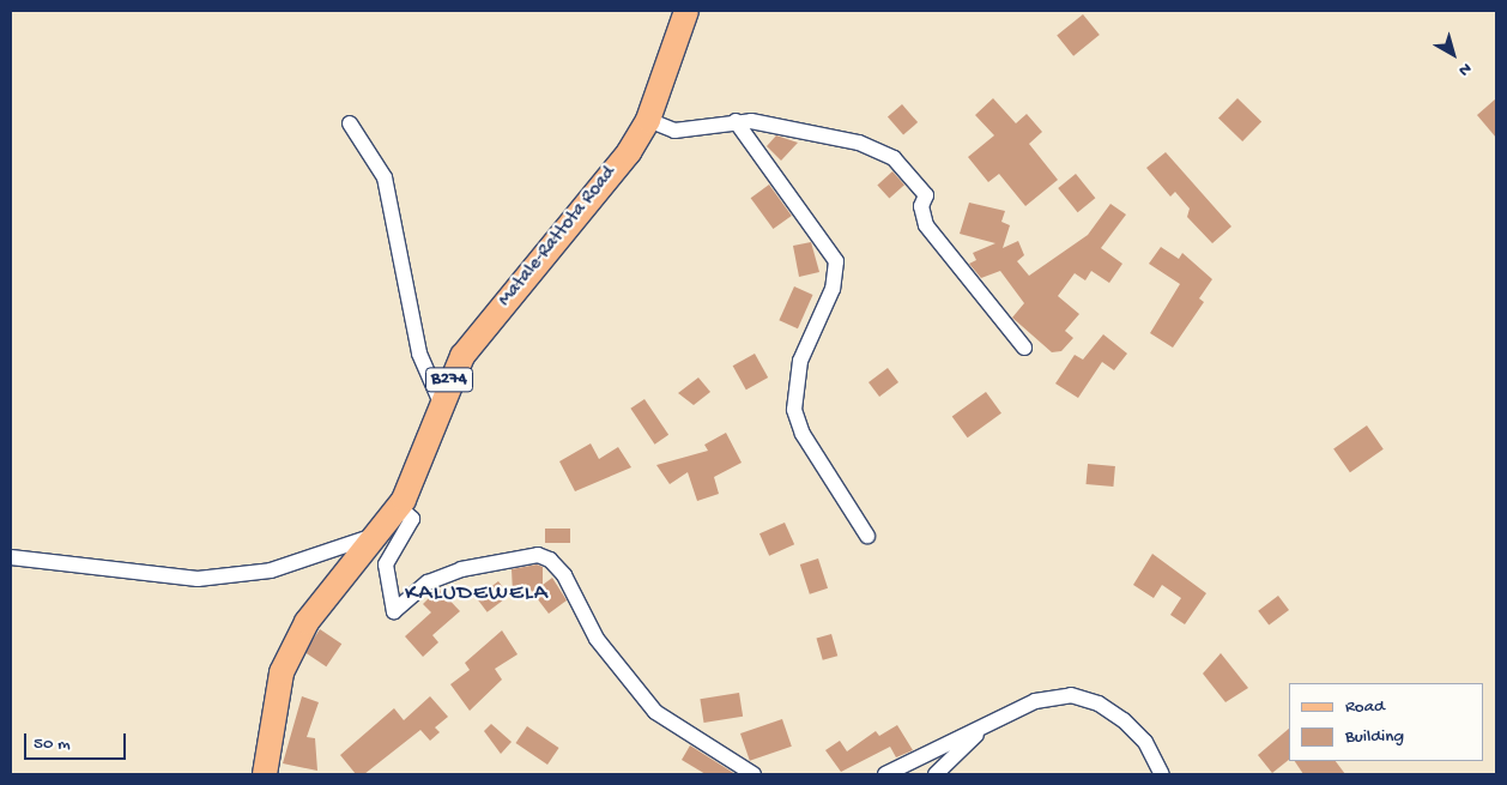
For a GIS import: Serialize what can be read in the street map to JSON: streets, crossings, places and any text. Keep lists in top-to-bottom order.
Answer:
{
  "streets": {
    "main road": ["Matale-Rattota Road", "B274"]
  },
  "districts": ["KALUDEWELA"],
  "legend": ["Road", "Building"],
  "scale_bar": "50 m",
  "north": "bottom right"
}
